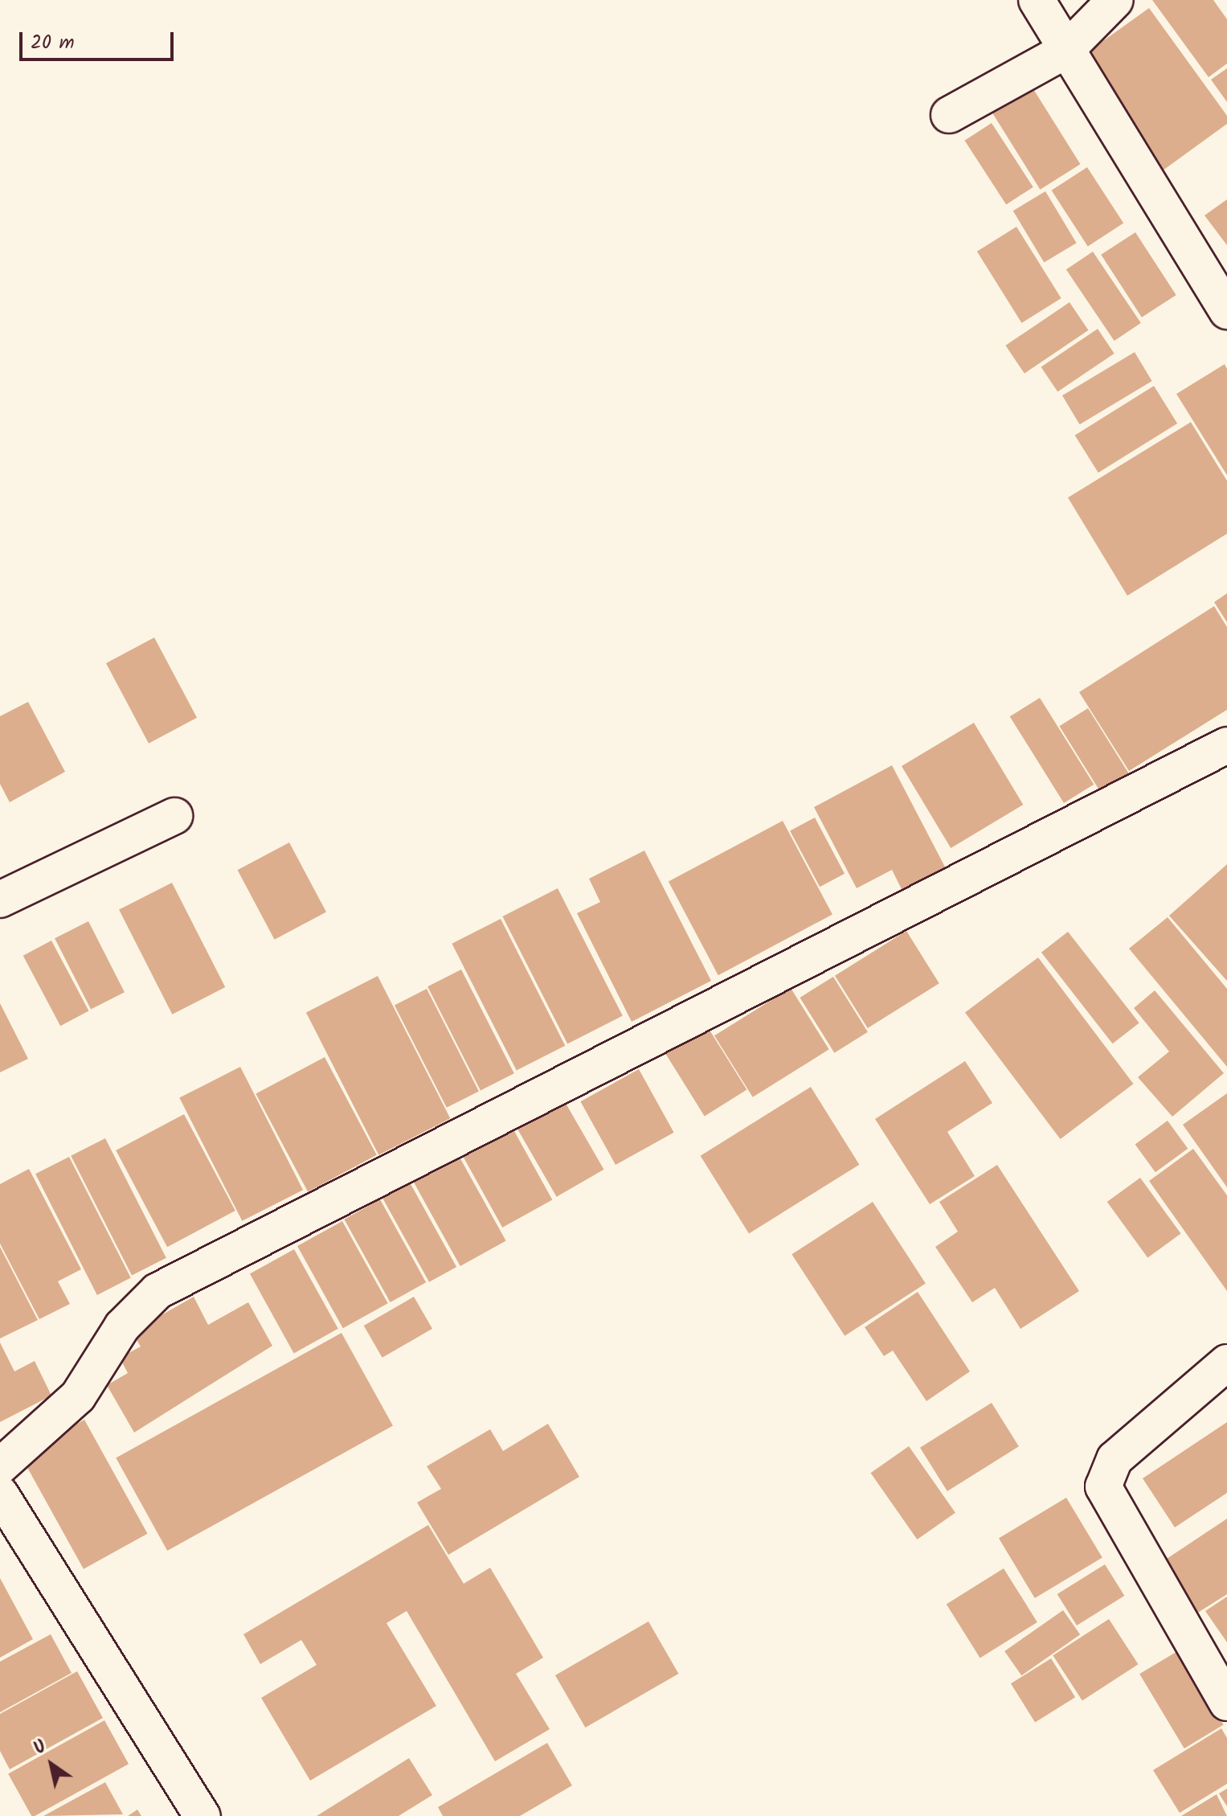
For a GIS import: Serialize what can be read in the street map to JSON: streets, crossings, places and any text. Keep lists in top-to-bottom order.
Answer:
{
  "scale_bar": "20 m",
  "north": "top left"
}
